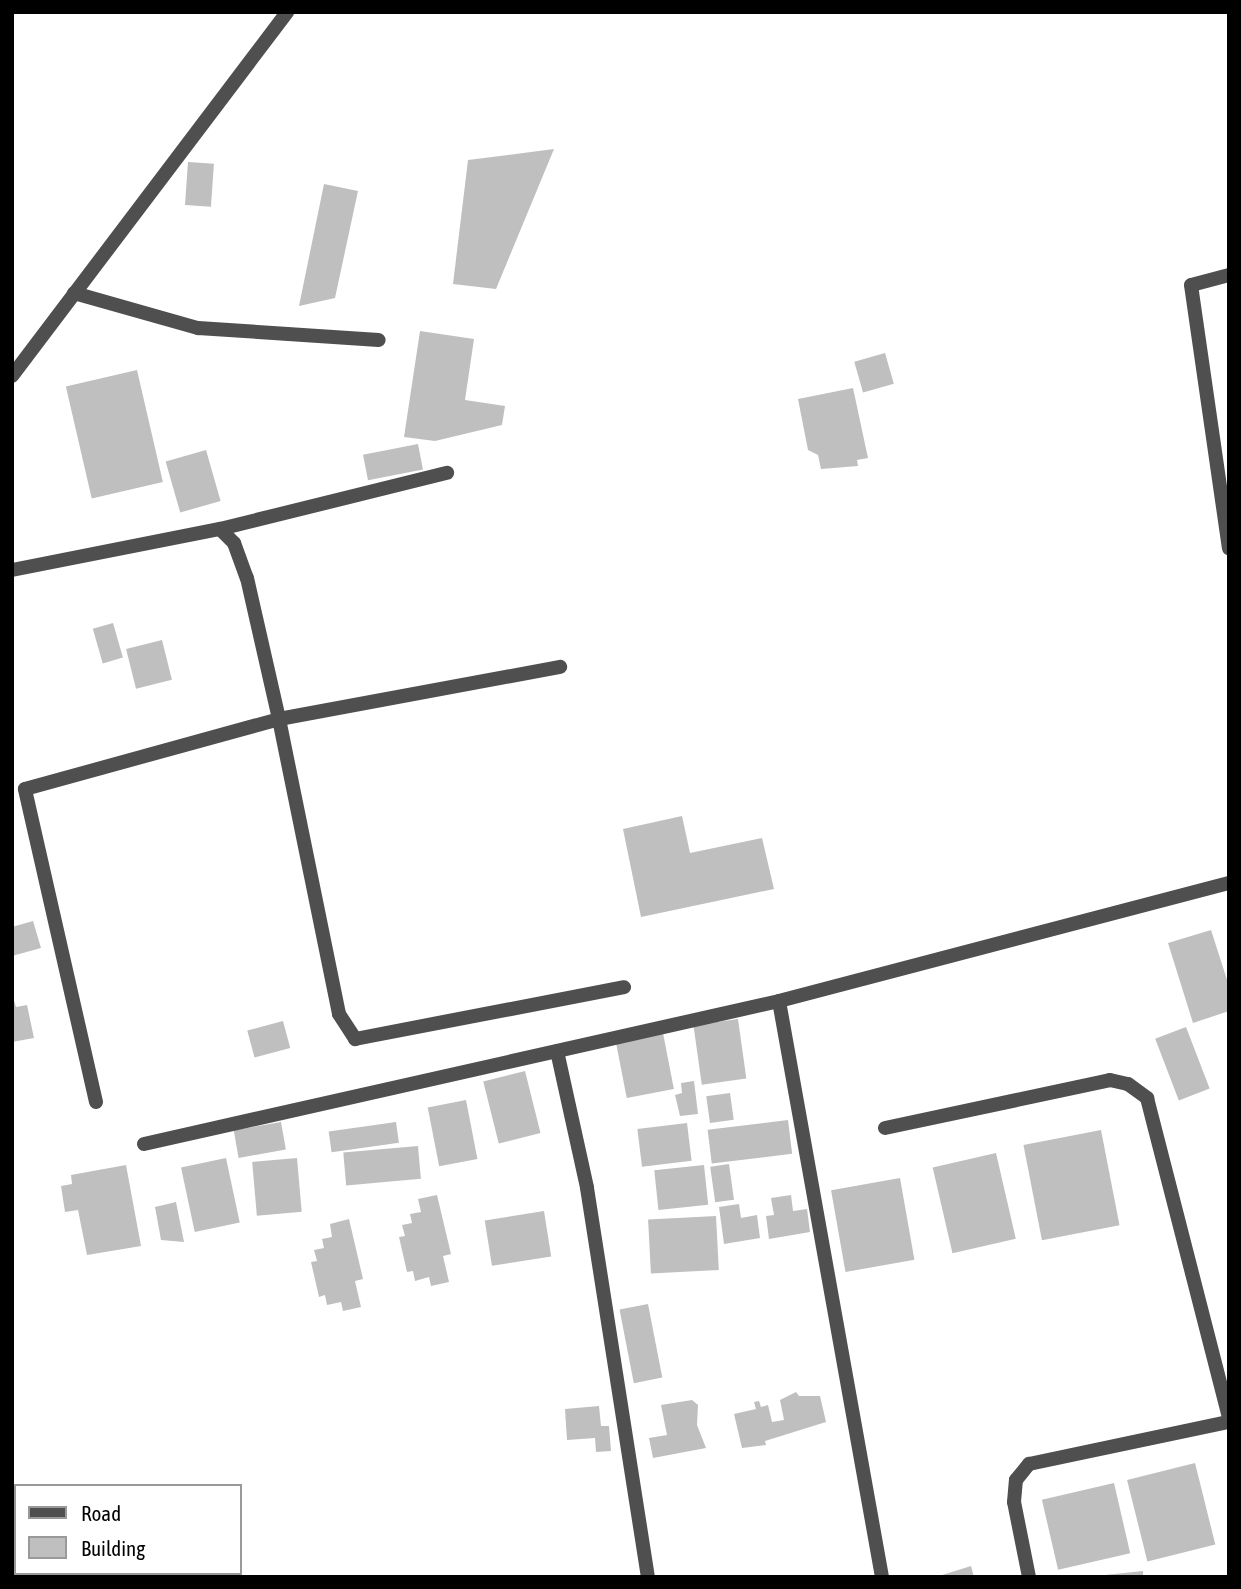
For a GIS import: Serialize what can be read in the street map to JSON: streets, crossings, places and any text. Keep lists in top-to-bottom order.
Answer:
{
  "legend": ["Road", "Building"]
}
